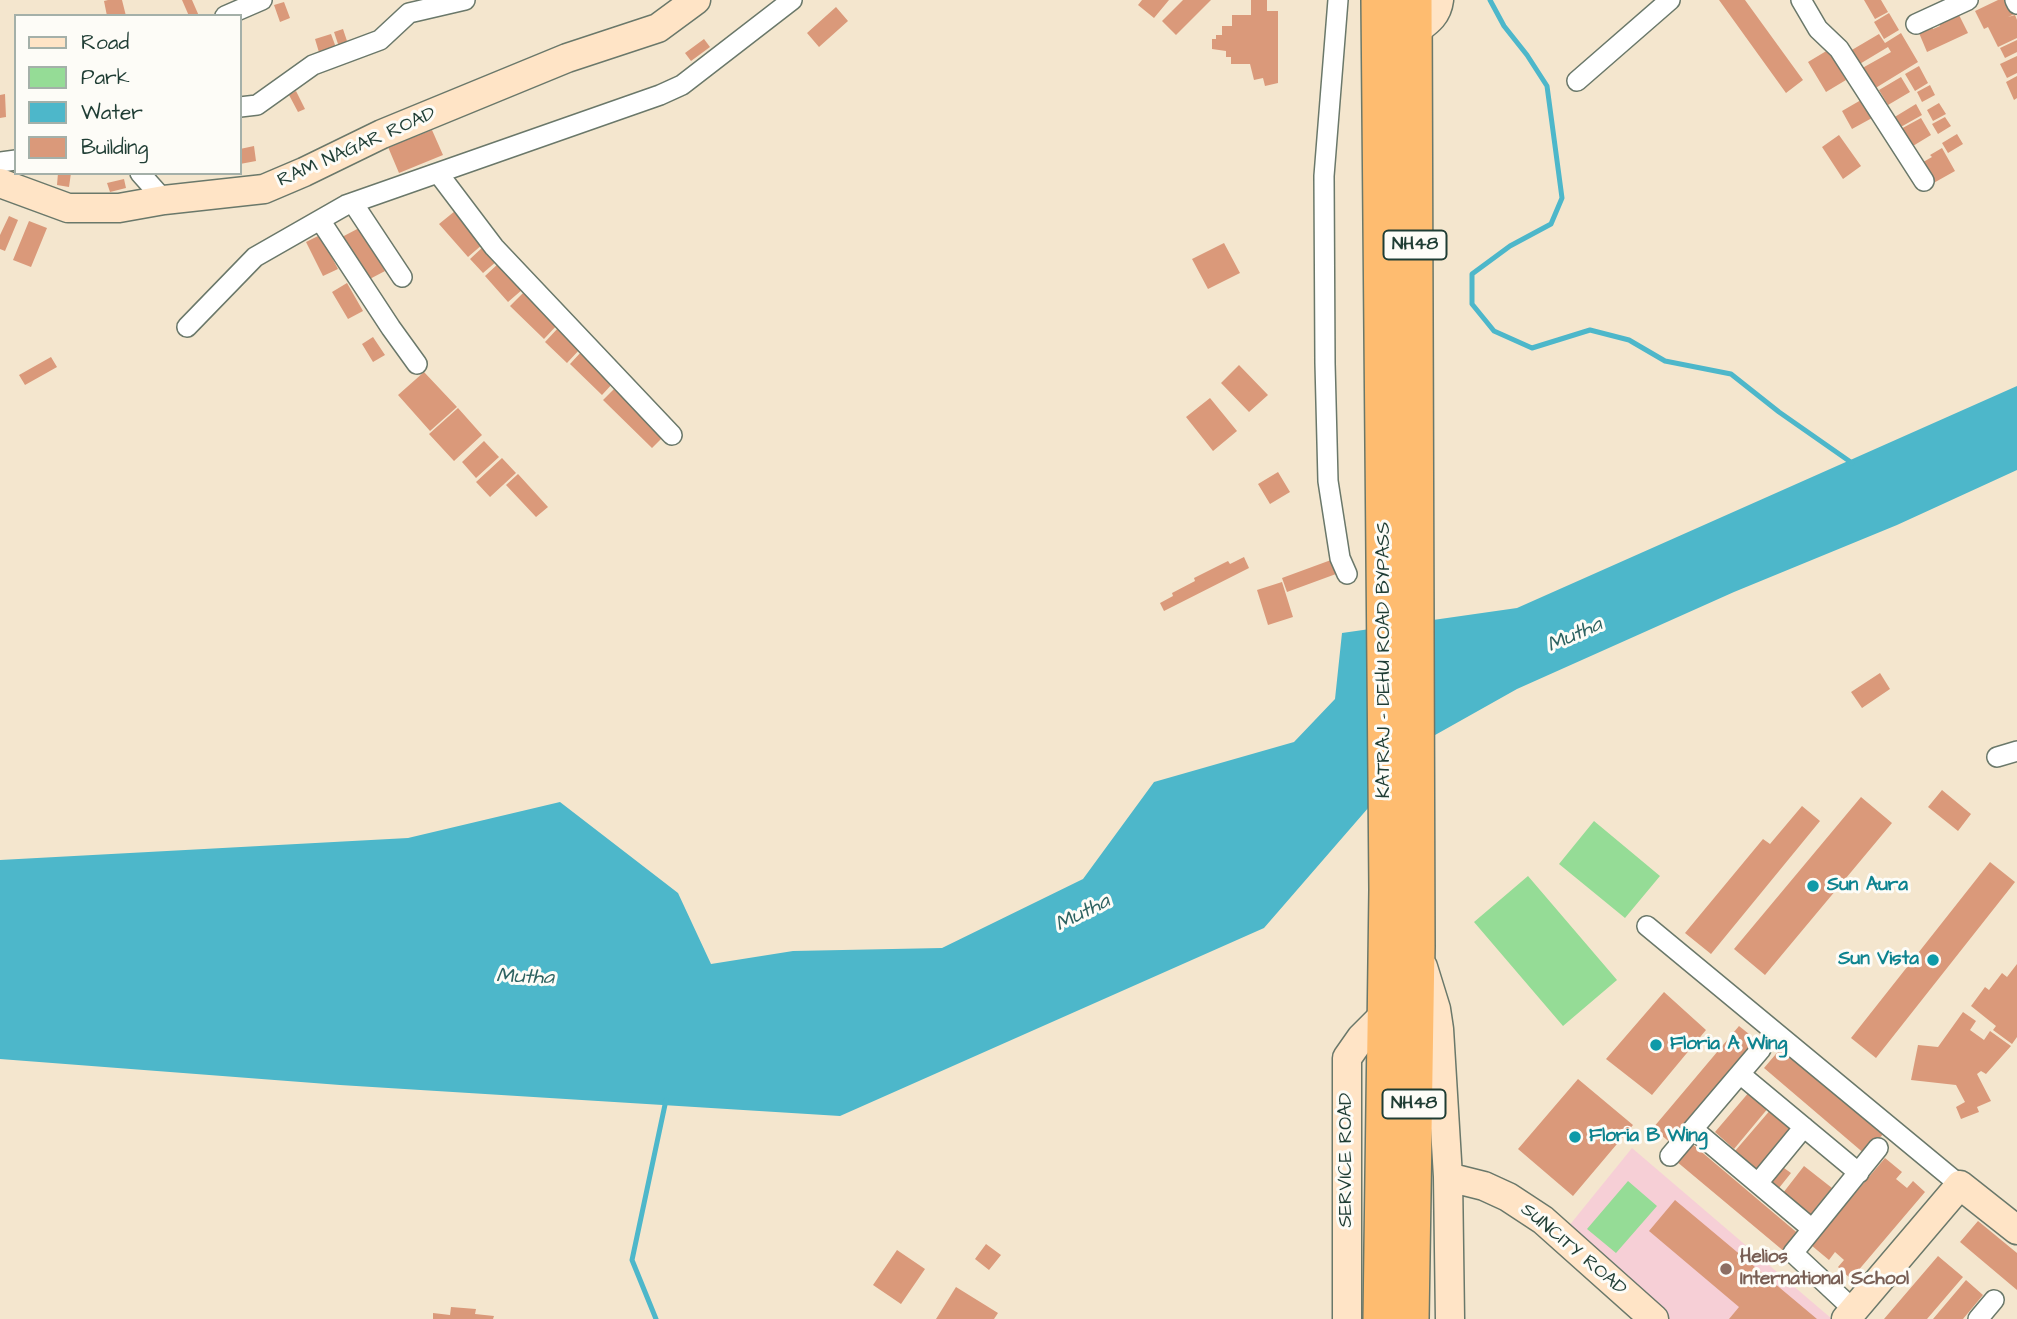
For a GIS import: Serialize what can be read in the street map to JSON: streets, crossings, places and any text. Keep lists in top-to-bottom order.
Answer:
{
  "streets": {
    "highway": ["NH48", "KATRAJ - DEHU ROAD BYPASS"],
    "street": ["RAM NAGAR ROAD", "SERVICE ROAD", "SUNCITY ROAD"]
  },
  "crossings": [
    ["KATRAJ - DEHU ROAD BYPASS", "SERVICE ROAD"]
  ],
  "water": ["Mutha"],
  "places": [
    "Sun Aura",
    "Sun Vista",
    "Floria A Wing",
    "Floria B Wing",
    "Helios International School"
  ],
  "legend": [
    "Road",
    "Park",
    "Water",
    "Building"
  ]
}
